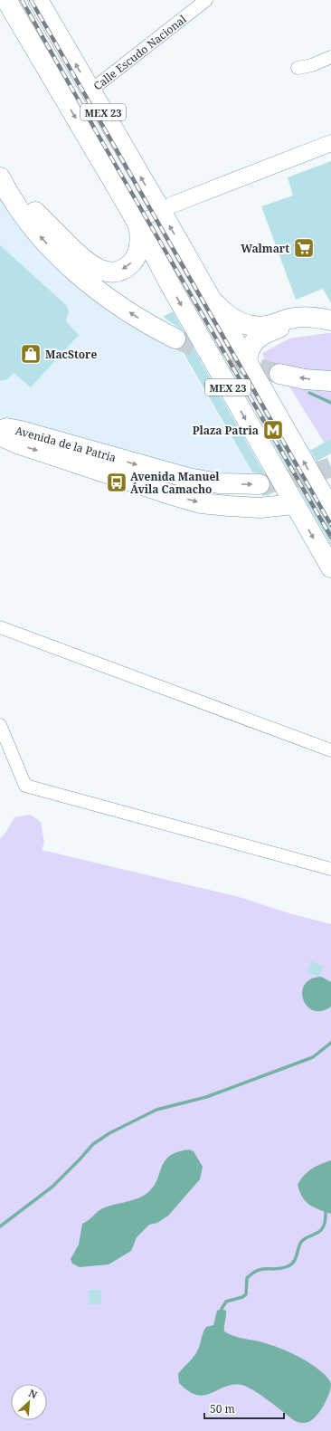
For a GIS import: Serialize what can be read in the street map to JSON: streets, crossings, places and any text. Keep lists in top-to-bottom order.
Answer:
{
  "streets": {
    "main road": ["MEX 23", "Avenida de la Patria"],
    "street": ["Calle Escudo Nacional"]
  },
  "crossings": [
    ["Calle Escudo Nacional", "MEX 23"]
  ],
  "places": {
    "supermarket": ["Walmart"],
    "shop": ["MacStore"],
    "metro station": ["Plaza Patria"],
    "bus stop": ["Avenida Manuel Ávila Camacho"]
  },
  "scale_bar": "50 m",
  "north": "top right"
}
